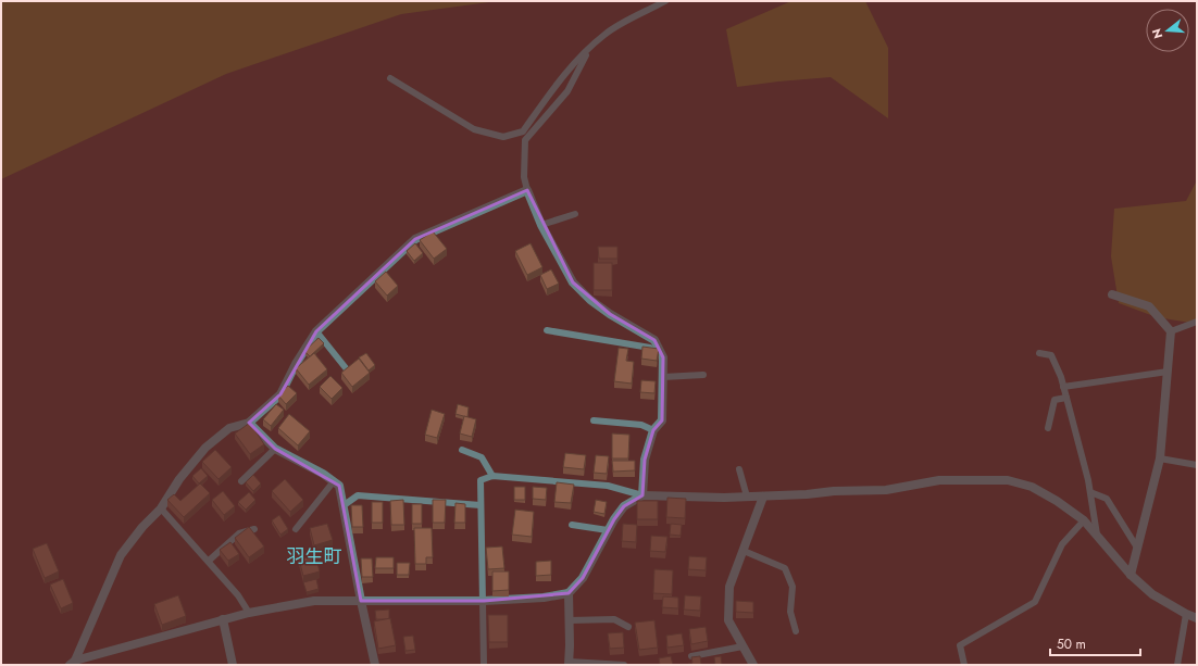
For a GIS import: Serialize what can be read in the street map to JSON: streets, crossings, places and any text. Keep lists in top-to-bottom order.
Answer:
{
  "districts": ["羽生町"],
  "scale_bar": "50 m",
  "north": "left"
}
